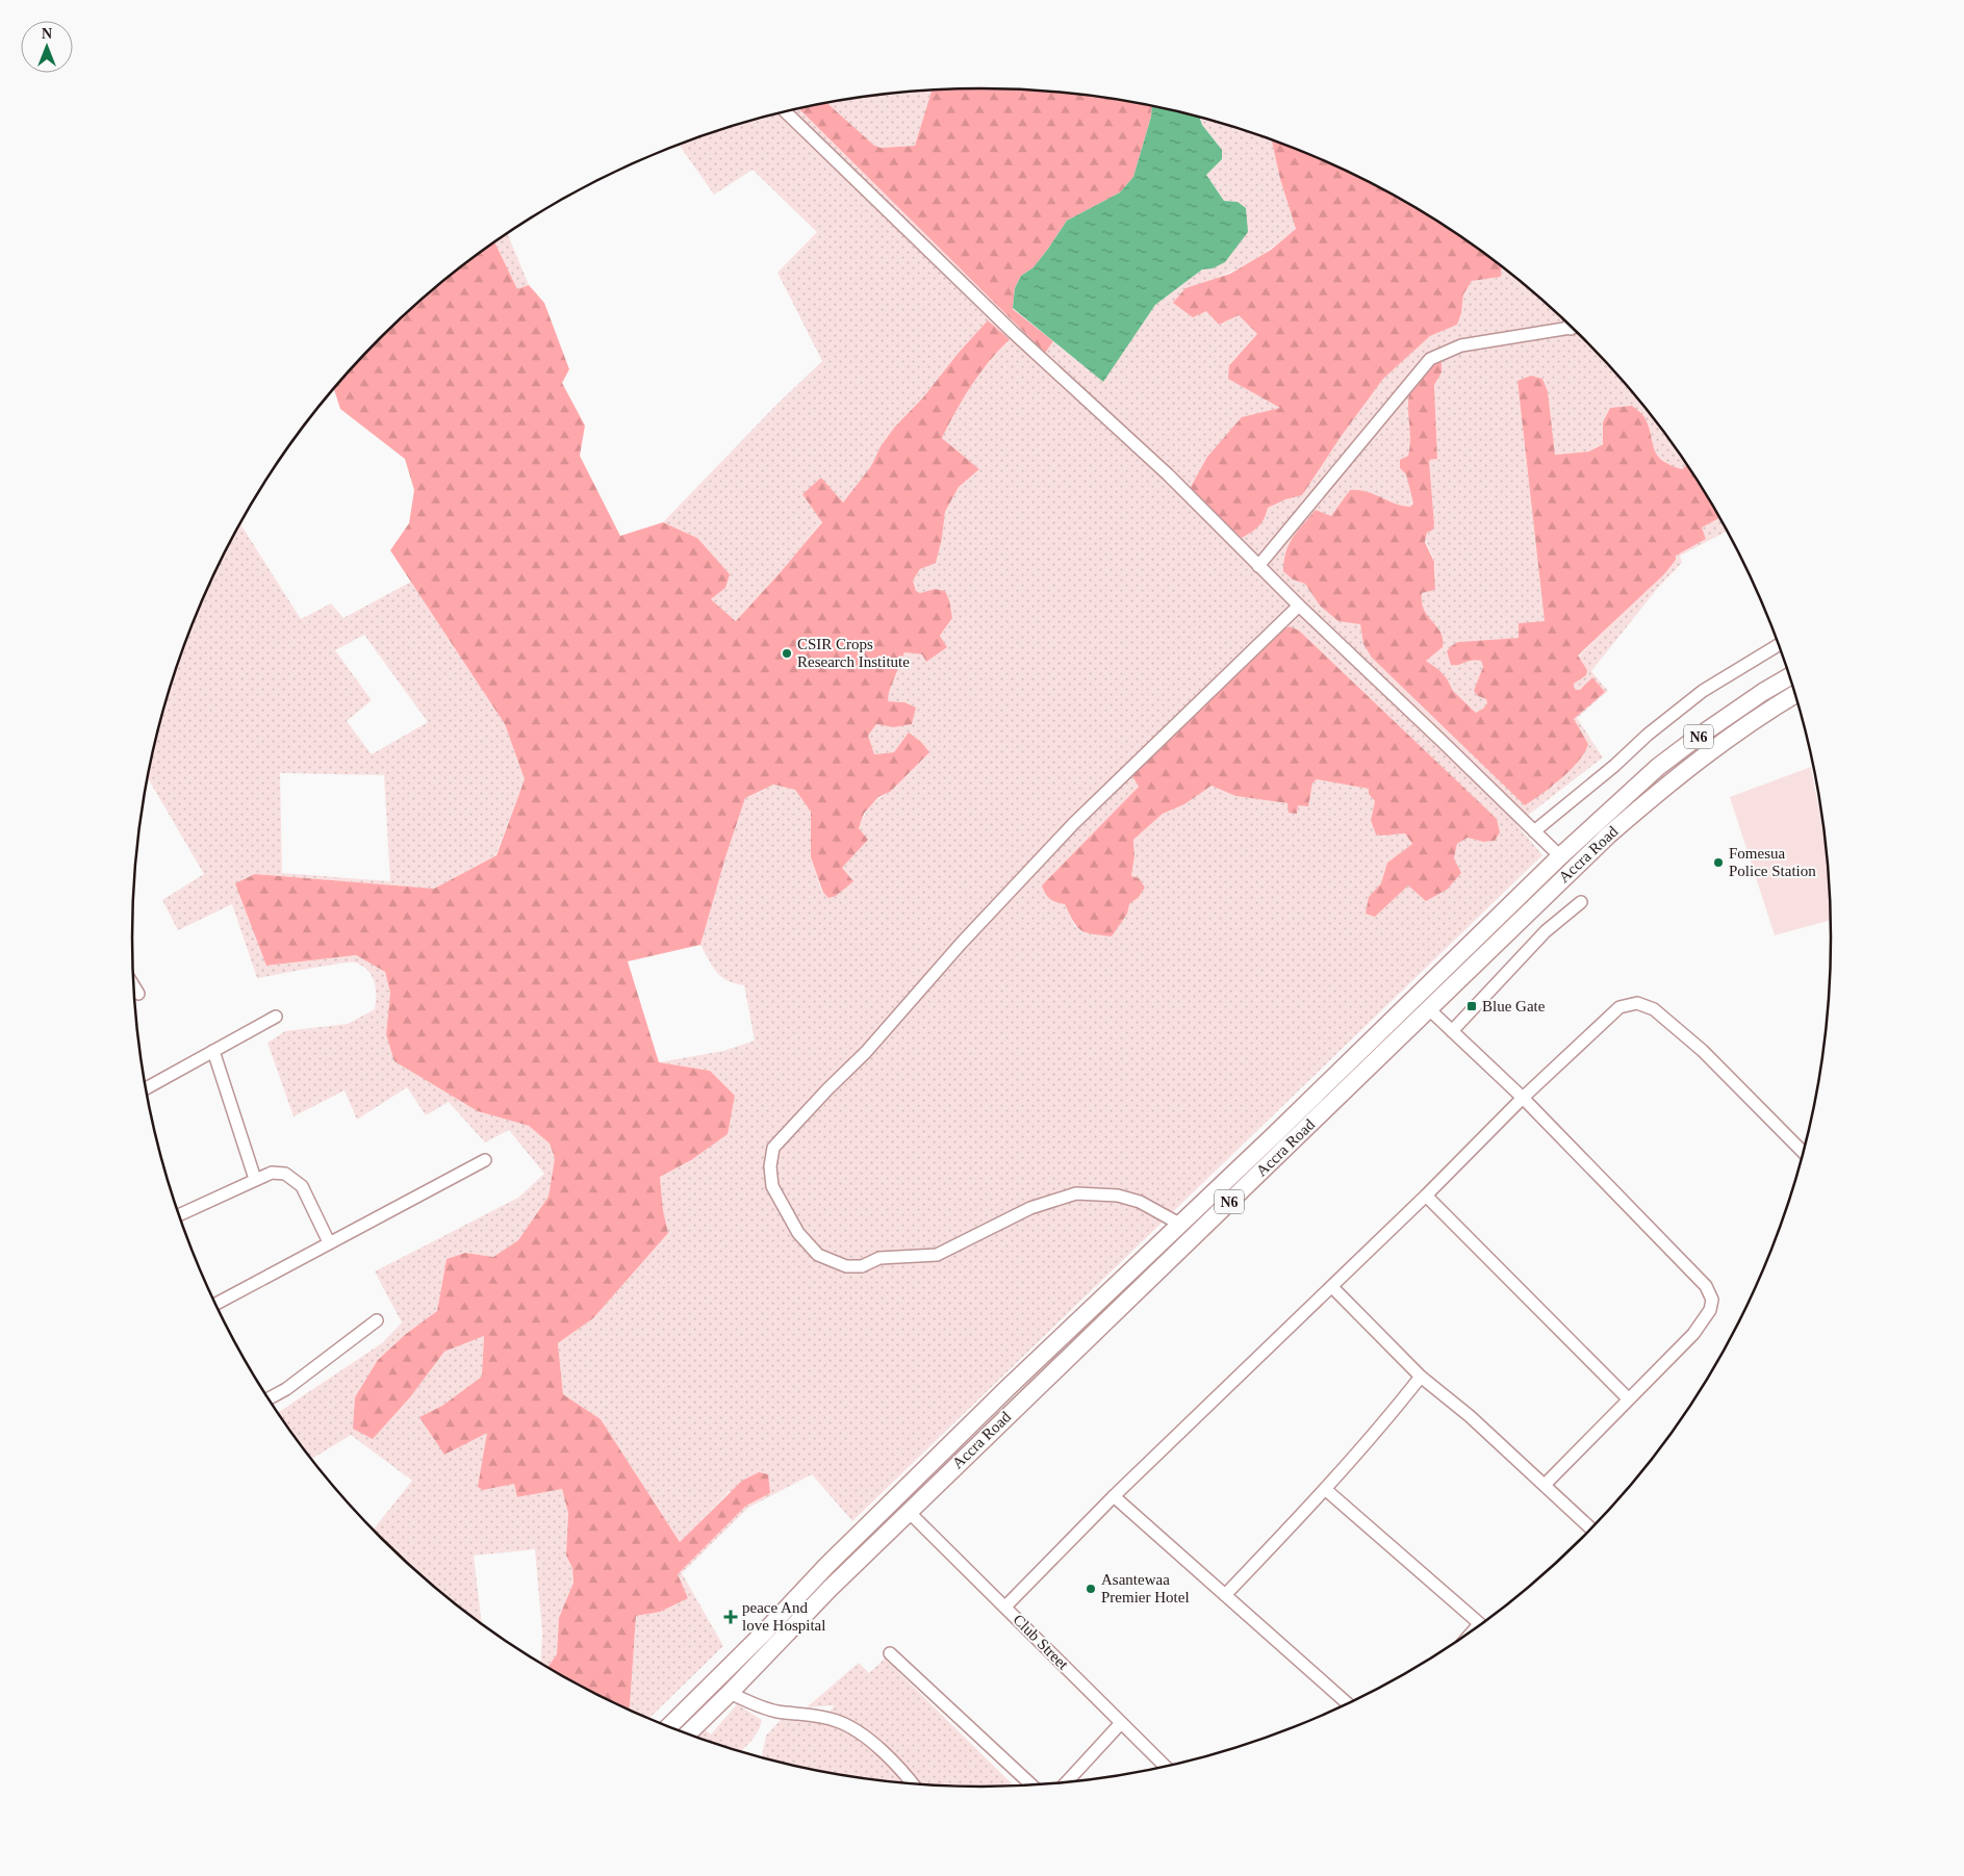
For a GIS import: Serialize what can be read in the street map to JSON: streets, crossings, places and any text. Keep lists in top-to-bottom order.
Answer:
{
  "streets": {
    "highway": ["N6", "Accra Road"],
    "street": ["Club Street"]
  },
  "crossings": [
    ["Accra Road", "Club Street"]
  ],
  "places": {
    "other": ["CSIR Crops Research Institute", "Fomesua Police Station", "Asantewaa Premier Hotel"],
    "transit": ["Blue Gate"],
    "health": ["peace And love Hospital"]
  },
  "north": "top"
}
